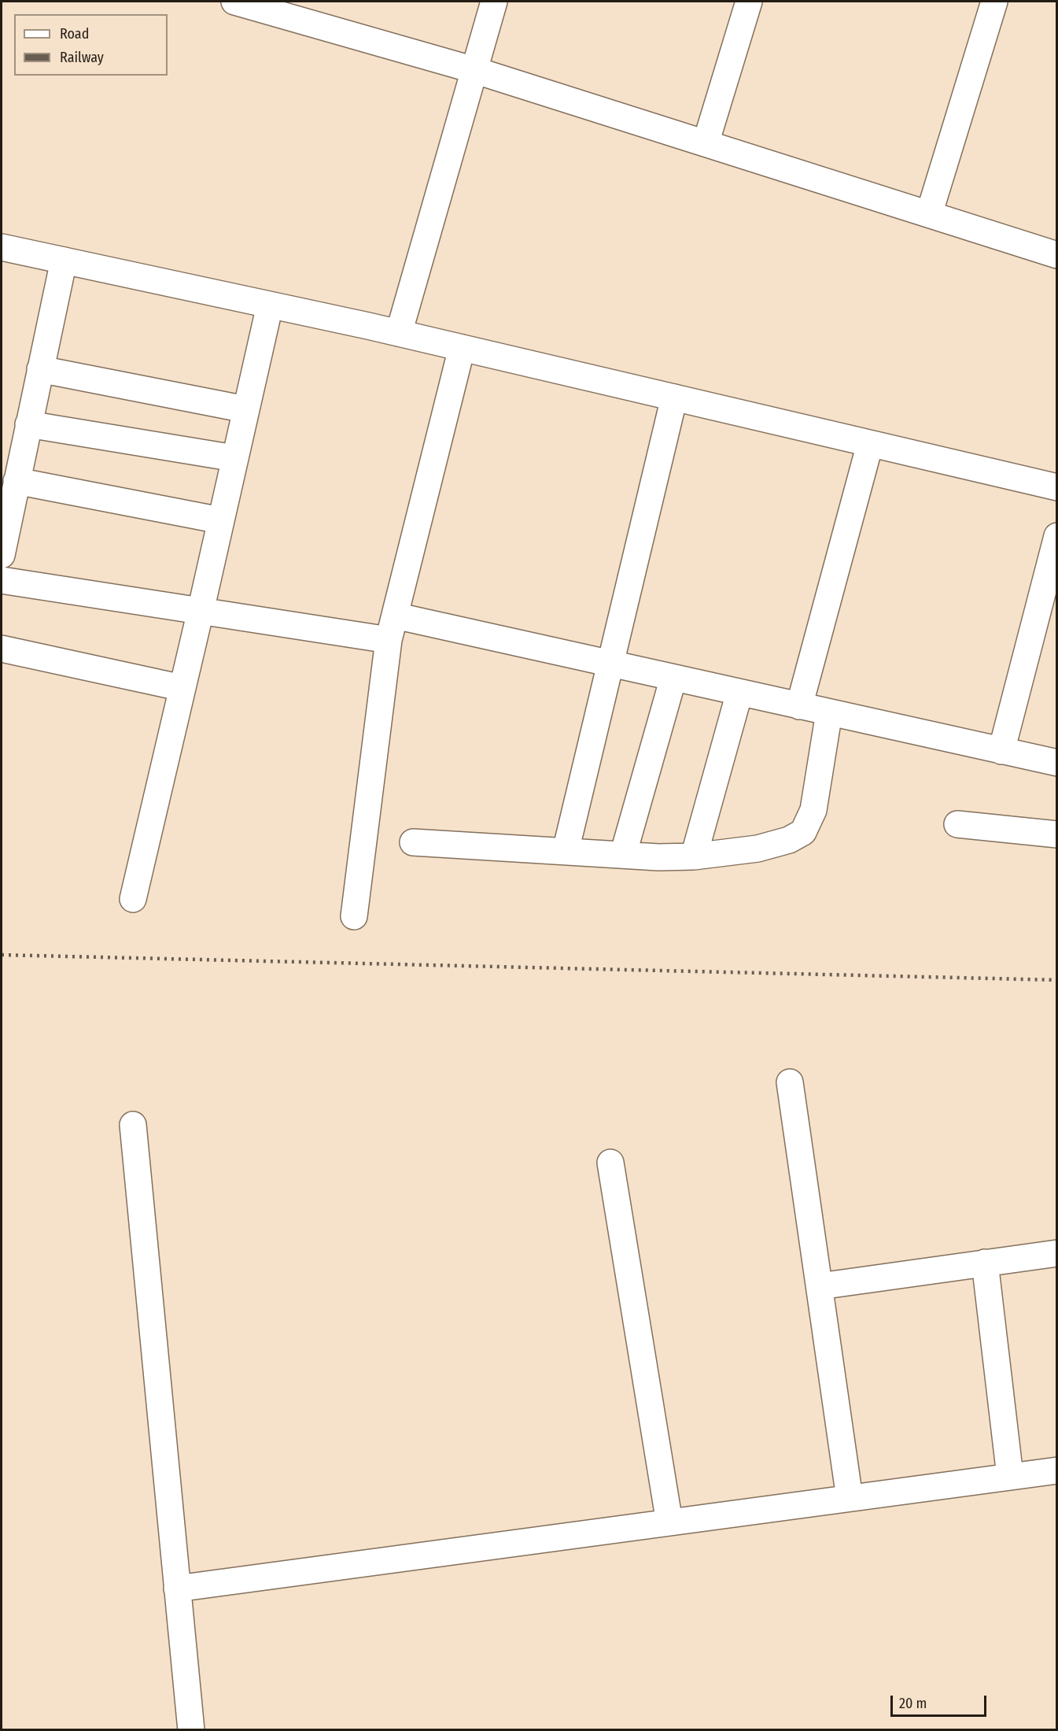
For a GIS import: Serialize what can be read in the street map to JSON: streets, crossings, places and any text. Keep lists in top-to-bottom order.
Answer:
{
  "legend": ["Road", "Railway"],
  "scale_bar": "20 m"
}
